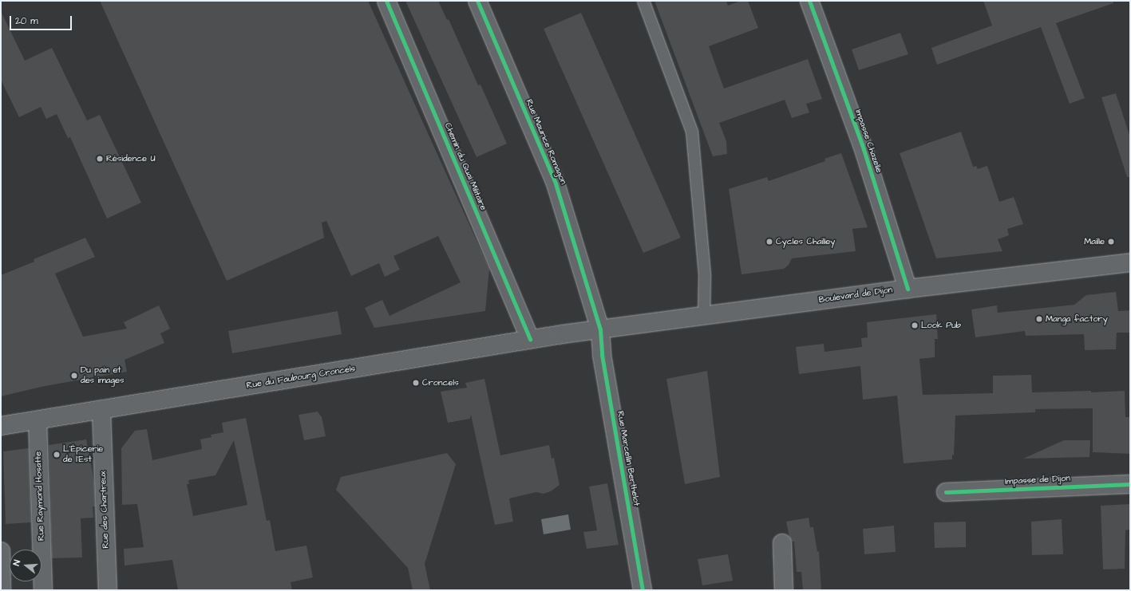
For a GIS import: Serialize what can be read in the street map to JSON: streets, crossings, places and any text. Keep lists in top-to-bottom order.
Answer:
{
  "streets": {
    "street": [
      "Impasse Chazelle",
      "Rue Maurice Romagon",
      "Chemin du Quai Militaire",
      "Boulevard de Dijon",
      "Rue du Faubourg Croncels",
      "Rue Marcellin Berthelot",
      "Impasse de Dijon",
      "Rue Raymond Hosatte",
      "Rue des Chartreux"
    ]
  },
  "crossings": [
    ["Impasse Chazelle", "Boulevard de Dijon"],
    ["Rue Maurice Romagon", "Boulevard de Dijon"],
    ["Rue Maurice Romagon", "Rue du Faubourg Croncels"],
    ["Rue Maurice Romagon", "Rue Marcellin Berthelot"],
    ["Chemin du Quai Militaire", "Rue du Faubourg Croncels"],
    ["Boulevard de Dijon", "Rue du Faubourg Croncels"],
    ["Boulevard de Dijon", "Rue Marcellin Berthelot"],
    ["Rue du Faubourg Croncels", "Rue Marcellin Berthelot"],
    ["Rue du Faubourg Croncels", "Rue Raymond Hosatte"],
    ["Rue du Faubourg Croncels", "Rue des Chartreux"]
  ],
  "places": [
    "Résidence U",
    "Cycles Chailley",
    "Maille",
    "Manga factory",
    "Look Pub",
    "Du pain et des images",
    "Croncels",
    "L'Épicerie de l'Est"
  ],
  "scale_bar": "20 m",
  "north": "left"
}
